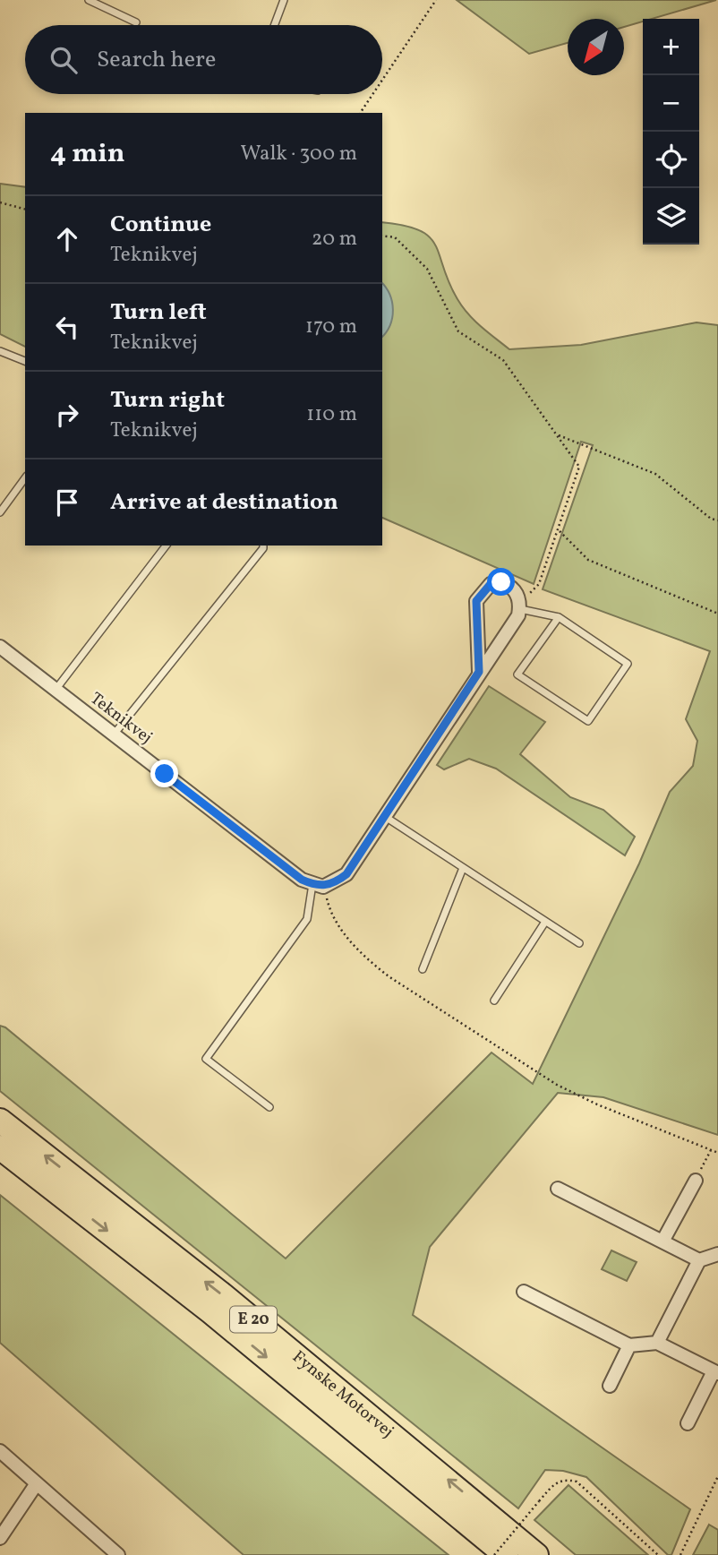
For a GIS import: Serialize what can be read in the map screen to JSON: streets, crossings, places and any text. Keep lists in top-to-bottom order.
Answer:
{
  "streets": {
    "highway": ["E 20", "Fynske Motorvej"],
    "street": ["Teknikvej"]
  },
  "north": "bottom left",
  "page": {
    "map_buttons": ["+", "−"],
    "search": "Search here",
    "heading": ["4 min", "Walk · 300 m"],
    "list": [
      ["Continue", "Teknikvej", "20 m"],
      ["Turn left", "Teknikvej", "170 m"],
      ["Turn right", "Teknikvej", "110 m"],
      "Arrive at destination"
    ]
  }
}
